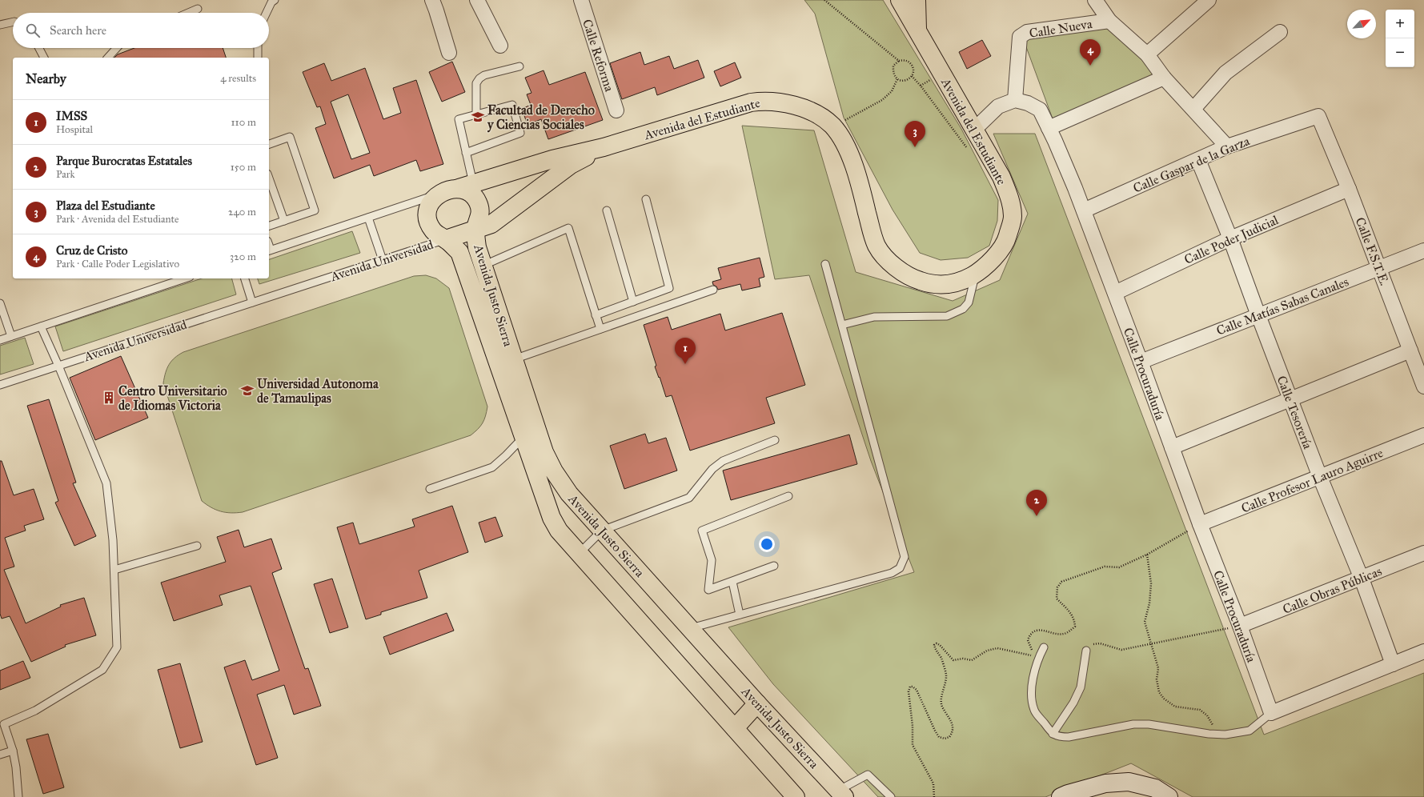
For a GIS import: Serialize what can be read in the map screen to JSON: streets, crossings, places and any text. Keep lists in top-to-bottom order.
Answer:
{
  "streets": {
    "main road": ["Avenida del Estudiante", "Avenida Universidad", "Avenida Justo Sierra"],
    "street": [
      "Calle Nueva",
      "Calle Reforma",
      "Calle Gaspar de la Garza",
      "Calle Poder Judicial",
      "Calle F.S.T.E.",
      "Calle Matías Sabas Canales",
      "Calle Procuraduría",
      "Calle Tesorería",
      "Calle Profesor Lauro Aguirre",
      "Calle Obras Públicas"
    ]
  },
  "crossings": [
    ["Calle Nueva", "Calle Procuraduría"],
    ["Avenida del Estudiante", "Avenida Universidad"],
    ["Calle Gaspar de la Garza", "Calle F.S.T.E."],
    ["Calle Gaspar de la Garza", "Calle Procuraduría"],
    ["Calle Gaspar de la Garza", "Calle Tesorería"],
    ["Calle Poder Judicial", "Calle F.S.T.E."],
    ["Calle Poder Judicial", "Calle Procuraduría"],
    ["Calle Poder Judicial", "Calle Tesorería"],
    ["Calle F.S.T.E.", "Calle Matías Sabas Canales"],
    ["Avenida Universidad", "Avenida Justo Sierra"],
    ["Calle Matías Sabas Canales", "Calle Procuraduría"],
    ["Calle Matías Sabas Canales", "Calle Tesorería"],
    ["Calle Procuraduría", "Calle Profesor Lauro Aguirre"],
    ["Calle Procuraduría", "Calle Obras Públicas"],
    ["Calle Tesorería", "Calle Profesor Lauro Aguirre"],
    ["Calle Tesorería", "Calle Obras Públicas"]
  ],
  "places": {
    "school or university": ["Facultad de Derecho y Ciencias Sociales", "Universidad Autonoma de Tamaulipas"],
    "building": ["Centro Universitario de Idiomas Victoria"]
  },
  "north": "top right",
  "page": {
    "map_buttons": ["+", "−"],
    "search": "Search here",
    "pins": [
      "4",
      "3",
      "1",
      "2"
    ],
    "heading": ["Nearby", "4 results"],
    "list": [
      {
        "mark": "1",
        "name": "IMSS",
        "note": "Hospital",
        "value": "110 m"
      },
      {
        "mark": "2",
        "name": "Parque Burocratas Estatales",
        "note": "Park",
        "value": "150 m"
      },
      {
        "mark": "3",
        "name": "Plaza del Estudiante",
        "note": "Park · Avenida del Estudiante",
        "value": "240 m"
      },
      {
        "mark": "4",
        "name": "Cruz de Cristo",
        "note": "Park · Calle Poder Legislativo",
        "value": "320 m"
      }
    ]
  }
}
